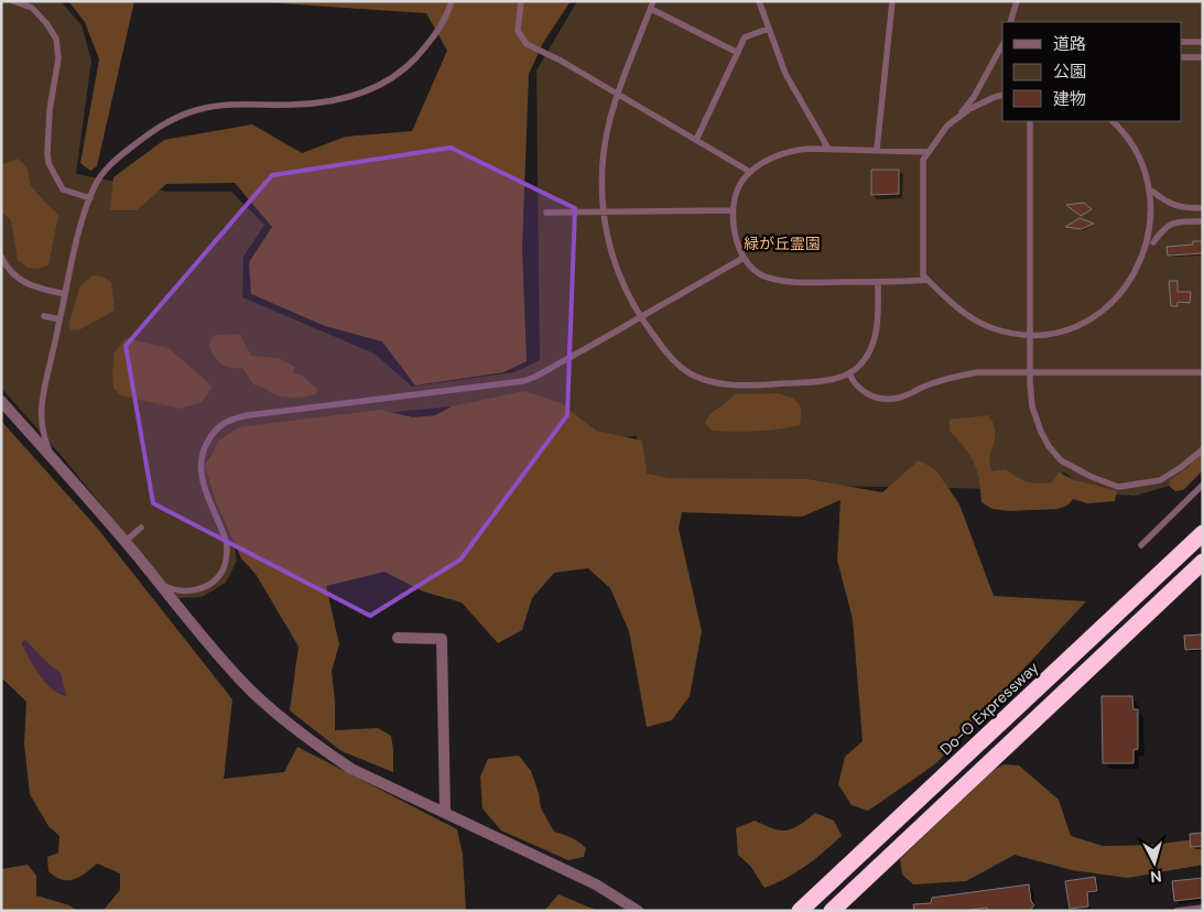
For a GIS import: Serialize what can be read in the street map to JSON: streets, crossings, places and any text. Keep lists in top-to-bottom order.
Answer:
{
  "streets": {
    "highway": ["Do-O Expressway"]
  },
  "parks": ["緑が丘霊園"],
  "legend": ["道路", "公園", "建物"],
  "north": "bottom"
}
